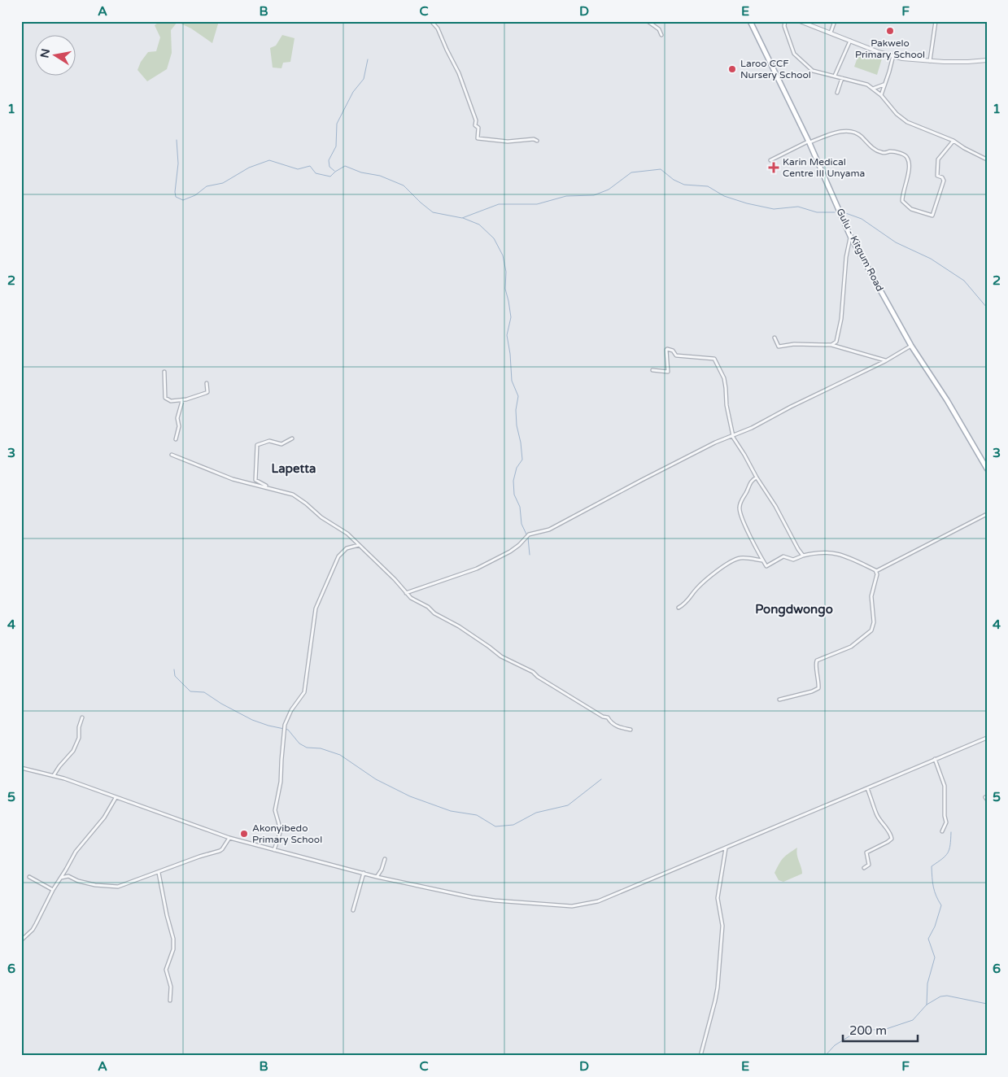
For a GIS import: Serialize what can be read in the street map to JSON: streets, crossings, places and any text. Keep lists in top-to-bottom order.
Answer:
{
  "streets": {
    "main road": ["Gulu - Kitgum Road"]
  },
  "districts": ["Lapetta", "Pongdwongo"],
  "places": {
    "other": ["Pakwelo Primary School", "Laroo CCF Nursery School", "Akonyibedo Primary School"],
    "health": ["Karin Medical Centre III Unyama"]
  },
  "scale_bar": "200 m",
  "north": "left",
  "grid": {
    "columns": [
      "A",
      "B",
      "C",
      "D",
      "E",
      "F"
    ],
    "rows": [
      "1",
      "2",
      "3",
      "4",
      "5",
      "6"
    ]
  }
}
